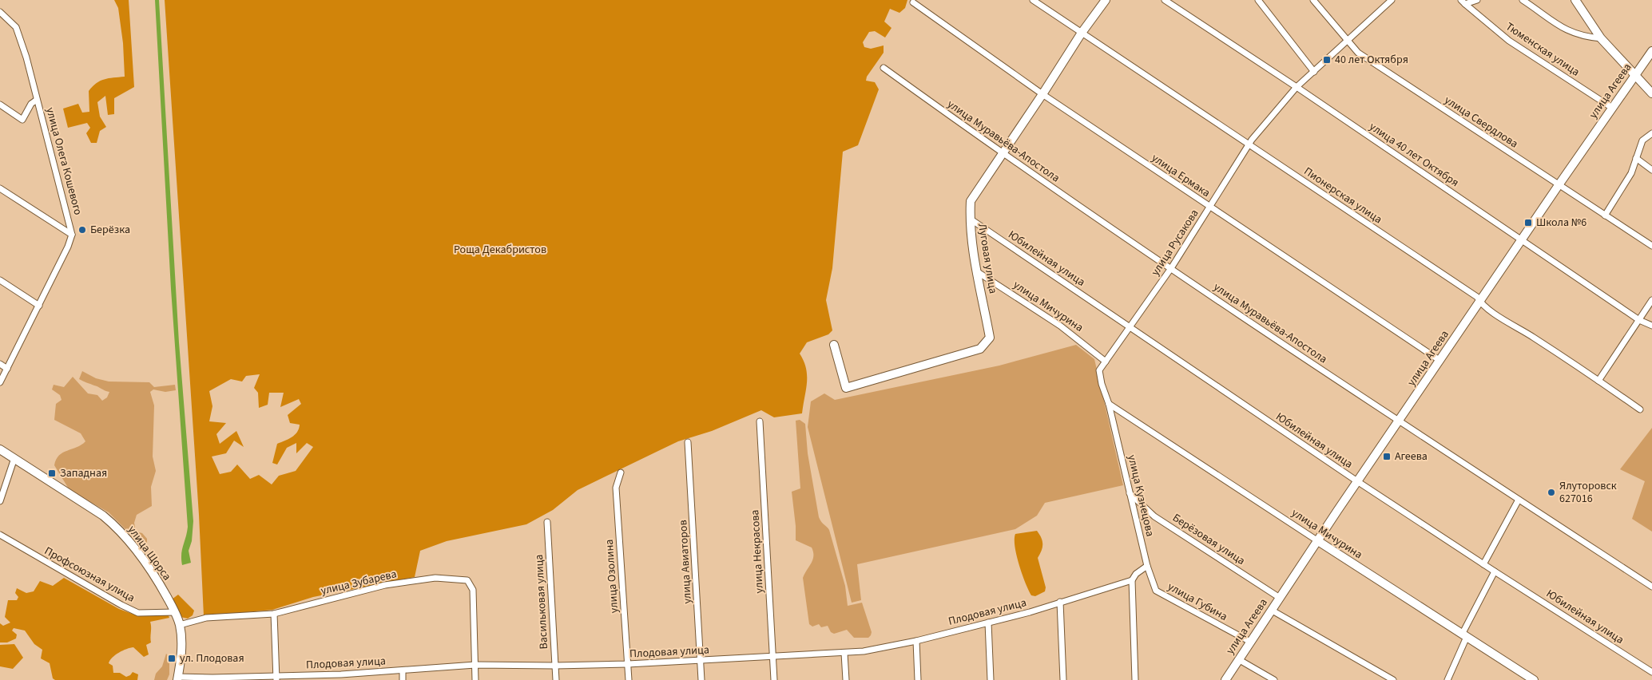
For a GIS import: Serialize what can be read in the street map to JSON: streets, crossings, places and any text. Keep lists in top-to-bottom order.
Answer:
{
  "streets": {
    "street": [
      "Тюменская улица",
      "улица Агеева",
      "улица Свердлова",
      "улица Муравьёва-Апостола",
      "улица 40 лет Октября",
      "улица Олега Кошевого",
      "улица Ермака",
      "Пионерская улица",
      "улица Русакова",
      "Луговая улица",
      "Юбилейная улица",
      "улица Мичурина",
      "улица Кузнецова",
      "Берёзовая улица",
      "улица Некрасова",
      "улица Щорса",
      "улица Авиаторов",
      "Профсоюзная улица",
      "улица Озолина",
      "улица Зубарева",
      "Васильковая улица",
      "улица Губина",
      "Плодовая улица"
    ]
  },
  "crossings": [
    ["Тюменская улица", "улица Агеева"],
    ["улица Агеева", "улица Свердлова"],
    ["улица Агеева", "улица Муравьёва-Апостола"],
    ["улица Агеева", "улица 40 лет Октября"],
    ["улица Агеева", "улица Ермака"],
    ["улица Агеева", "Пионерская улица"],
    ["улица Агеева", "Юбилейная улица"],
    ["улица Агеева", "улица Мичурина"],
    ["улица Агеева", "Берёзовая улица"],
    ["улица Агеева", "улица Губина"],
    ["улица Свердлова", "улица Русакова"],
    ["улица Муравьёва-Апостола", "улица Русакова"],
    ["улица Муравьёва-Апостола", "Луговая улица"],
    ["улица 40 лет Октября", "улица Русакова"],
    ["улица Ермака", "улица Русакова"],
    ["улица Ермака", "Луговая улица"],
    ["Пионерская улица", "улица Русакова"],
    ["Пионерская улица", "Луговая улица"],
    ["улица Русакова", "Юбилейная улица"],
    ["улица Русакова", "улица Мичурина"],
    ["улица Русакова", "улица Кузнецова"],
    ["Луговая улица", "Юбилейная улица"],
    ["Луговая улица", "улица Мичурина"],
    ["улица Мичурина", "улица Кузнецова"],
    ["улица Кузнецова", "Берёзовая улица"],
    ["улица Кузнецова", "улица Губина"],
    ["улица Кузнецова", "Плодовая улица"],
    ["улица Некрасова", "Плодовая улица"],
    ["улица Щорса", "Профсоюзная улица"],
    ["улица Щорса", "улица Зубарева"],
    ["улица Щорса", "Плодовая улица"],
    ["улица Авиаторов", "Плодовая улица"],
    ["улица Озолина", "Плодовая улица"],
    ["улица Зубарева", "Плодовая улица"],
    ["Васильковая улица", "Плодовая улица"]
  ],
  "parks": ["Роща Декабристов"],
  "places": {
    "transit": [
      "40 лет Октября",
      "Школа №6",
      "Агеева",
      "Западная",
      "ул. Плодовая"
    ],
    "other": ["Берёзка", "Ялуторовск 627016"]
  }
}
